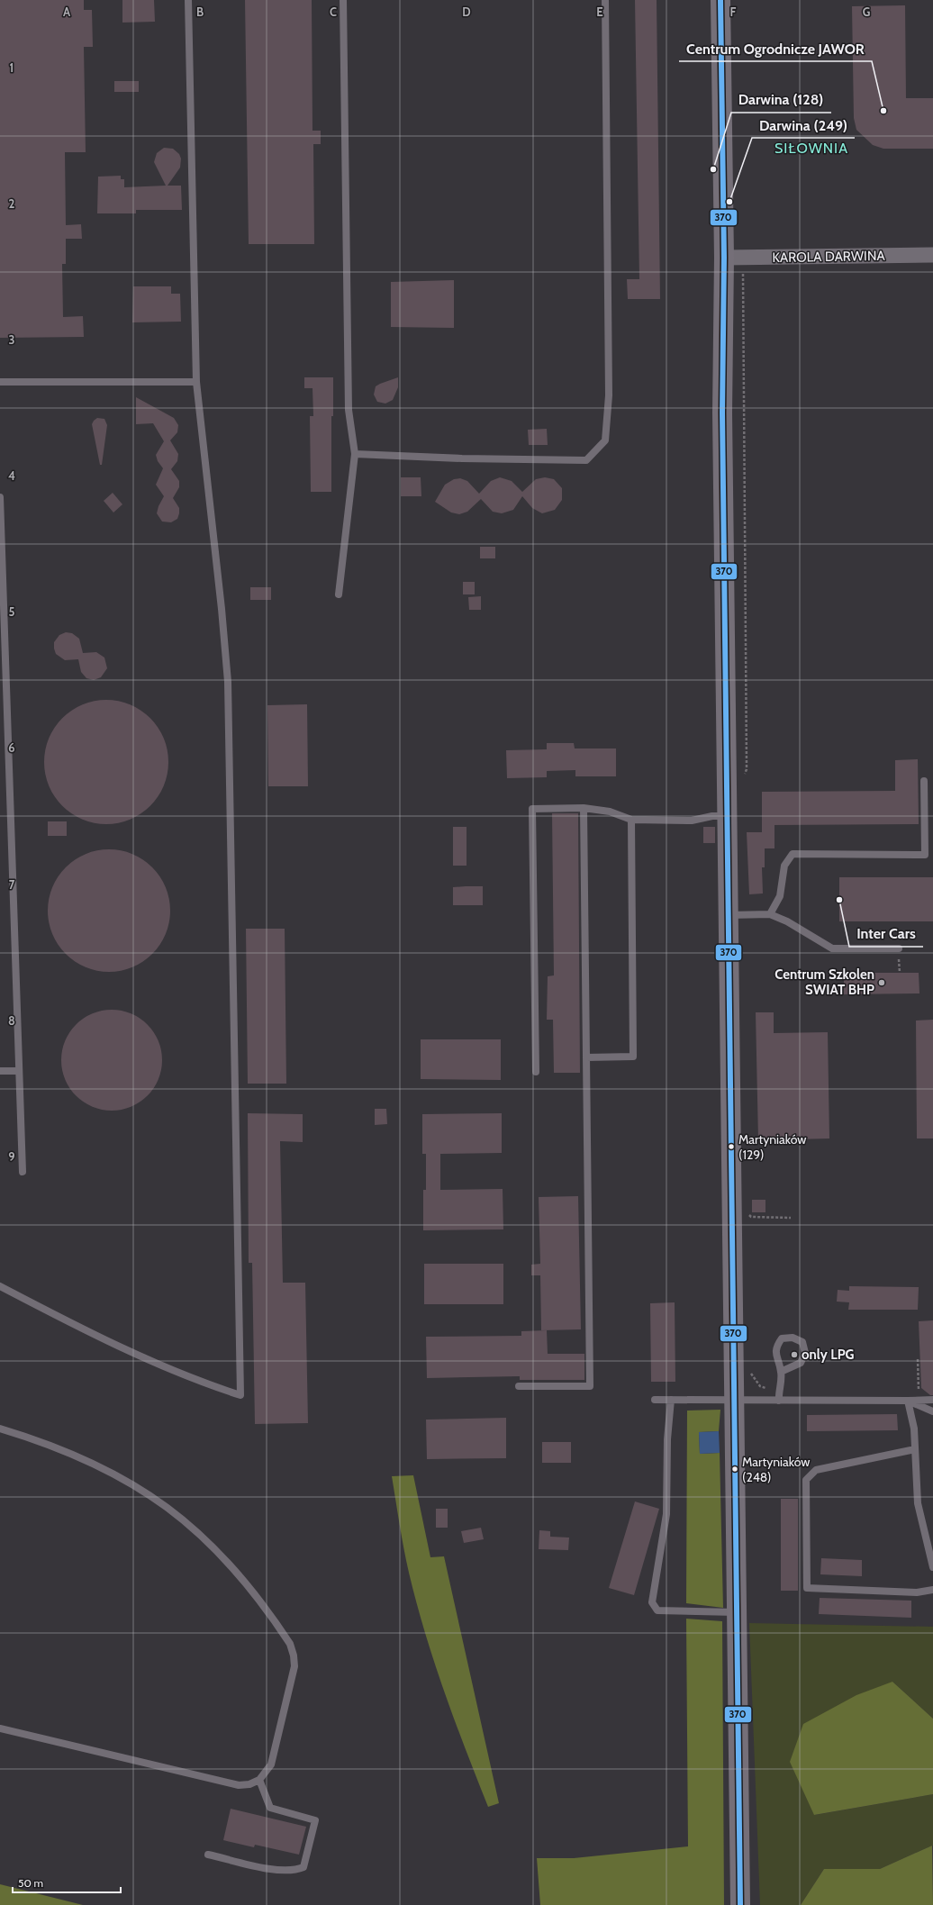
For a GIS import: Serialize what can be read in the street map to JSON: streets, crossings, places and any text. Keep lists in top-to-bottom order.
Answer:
{
  "streets": {
    "street": ["KAROLA DARWINA"]
  },
  "districts": ["SIŁOWNIA"],
  "places": [
    "Centrum Ogrodnicze JAWOR",
    "Darwina (128)",
    "Darwina (249)",
    "Inter Cars",
    "Centrum Szkolen SWIAT BHP",
    "Martyniaków (129)",
    "only LPG",
    "Martyniaków (248)"
  ],
  "lines": ["transit line 370"],
  "scale_bar": "50 m",
  "grid": {
    "columns": [
      "A",
      "B",
      "C",
      "D",
      "E",
      "F",
      "G"
    ],
    "rows": [
      "1",
      "2",
      "3",
      "4",
      "5",
      "6",
      "7",
      "8",
      "9"
    ]
  }
}
